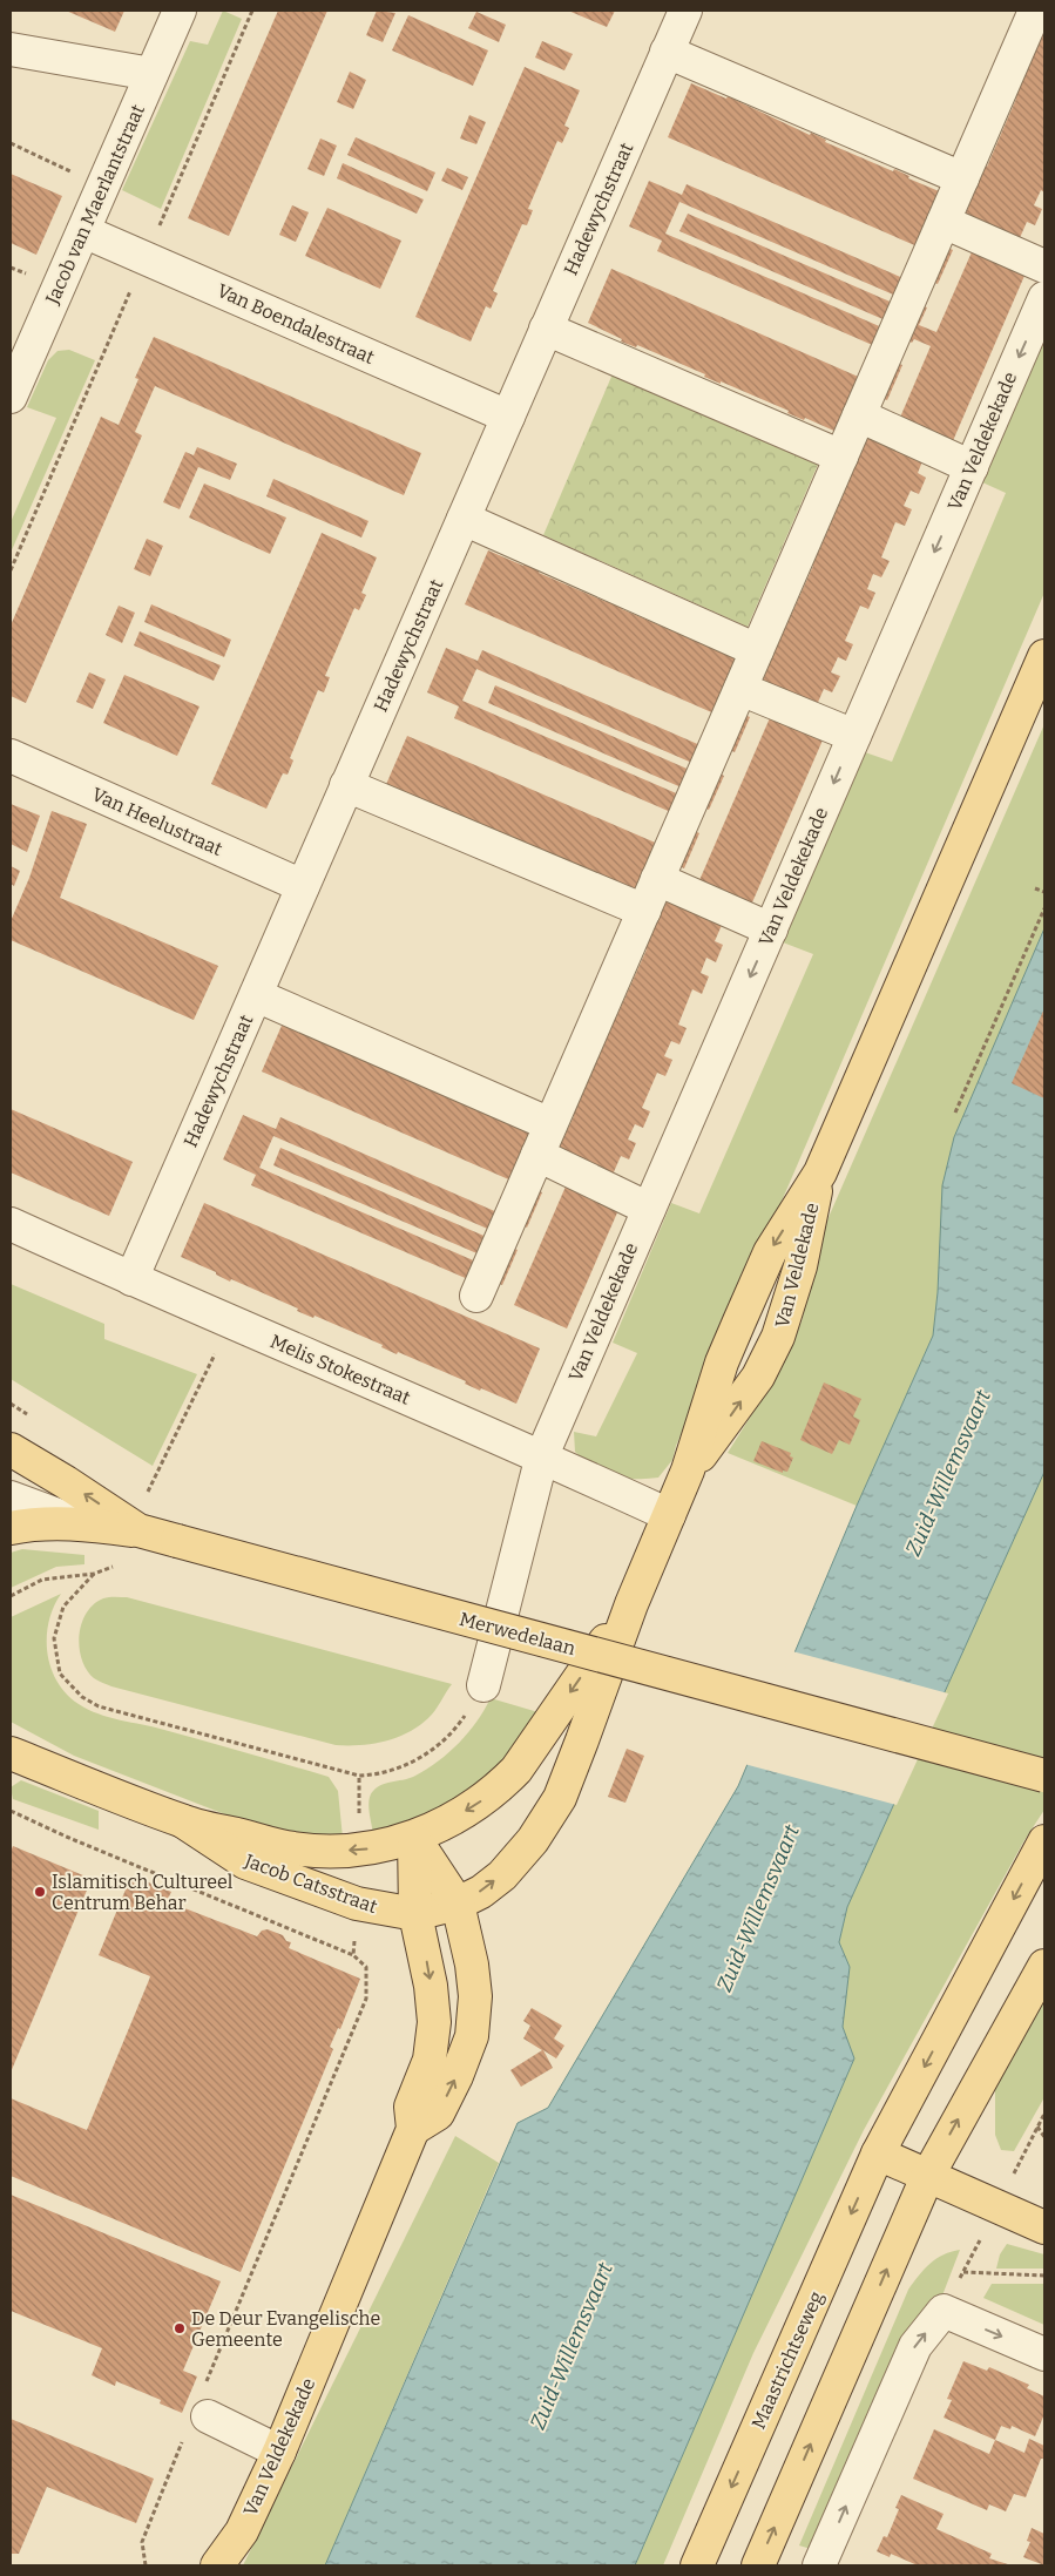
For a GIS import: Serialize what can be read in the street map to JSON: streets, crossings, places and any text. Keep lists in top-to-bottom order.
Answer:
{
  "streets": {
    "main road": [
      "Van Veldekekade",
      "Van Veldekade",
      "Merwedelaan",
      "Jacob Catsstraat",
      "Maastrichtseweg"
    ],
    "street": [
      "Jacob van Maerlantstraat",
      "Hadewychstraat",
      "Van Boendalestraat",
      "Van Heelustraat",
      "Melis Stokestraat"
    ]
  },
  "crossings": [
    ["Jacob van Maerlantstraat", "Van Boendalestraat"],
    ["Hadewychstraat", "Van Boendalestraat"],
    ["Hadewychstraat", "Van Heelustraat"],
    ["Hadewychstraat", "Melis Stokestraat"],
    ["Van Veldekekade", "Melis Stokestraat"],
    ["Van Veldekekade", "Jacob Catsstraat"]
  ],
  "water": ["Zuid-Willemsvaart"],
  "places": ["Islamitisch Cultureel Centrum Behar", "De Deur Evangelische Gemeente"]
}
